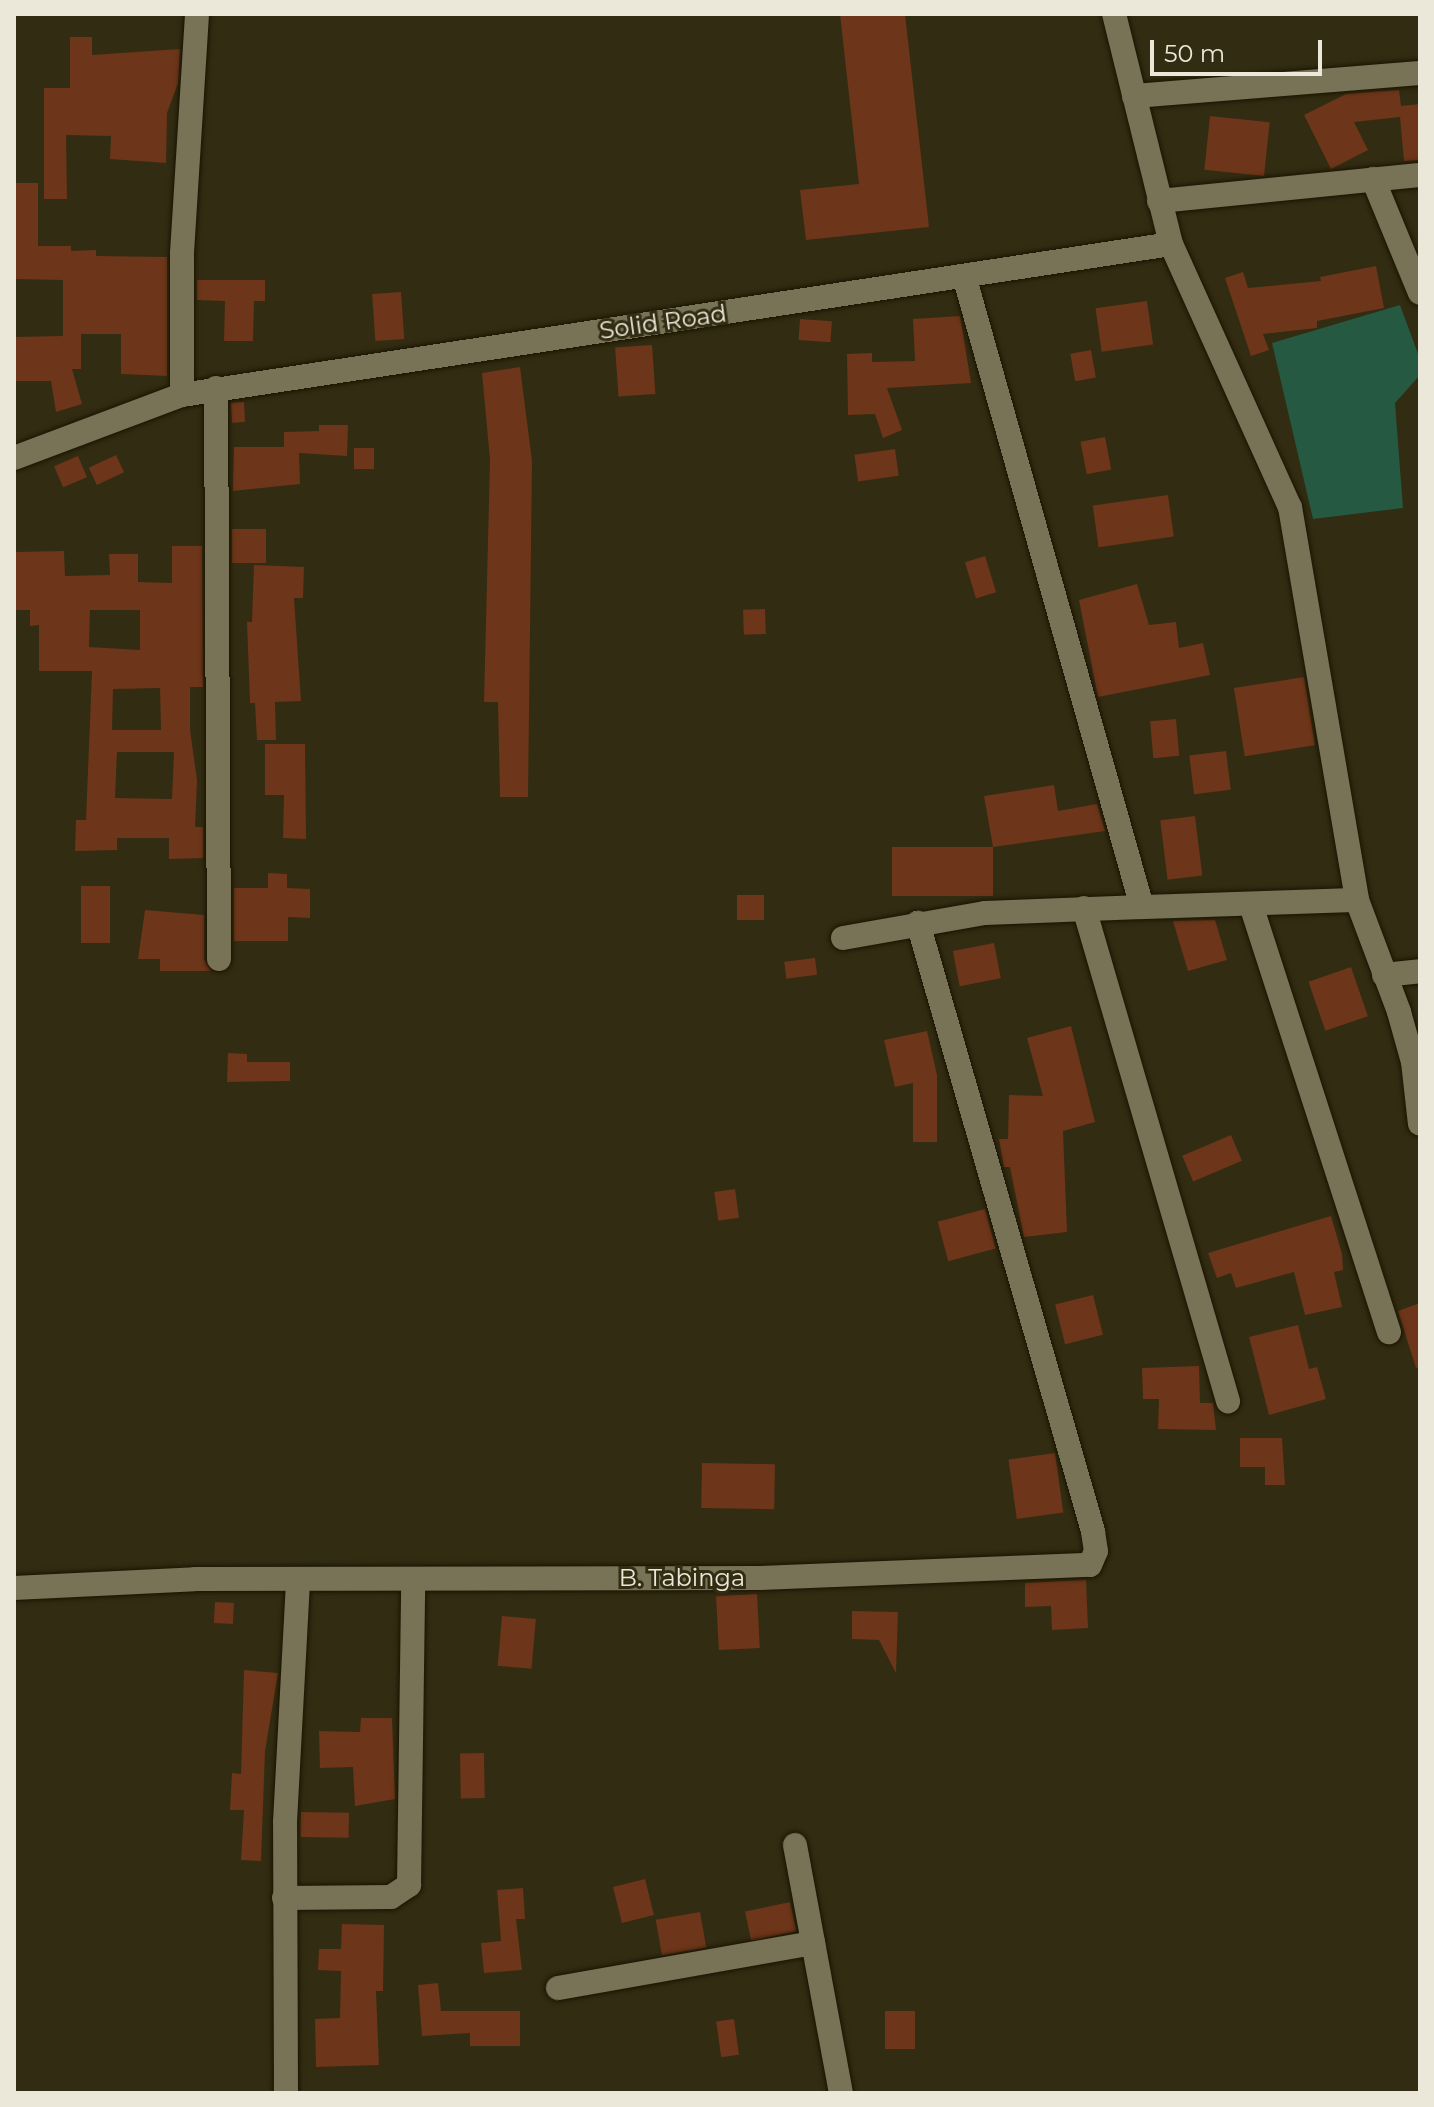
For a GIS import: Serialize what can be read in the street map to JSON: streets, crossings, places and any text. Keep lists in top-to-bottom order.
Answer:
{
  "streets": {
    "street": ["Solid Road", "B. Tabinga"]
  },
  "scale_bar": "50 m"
}
